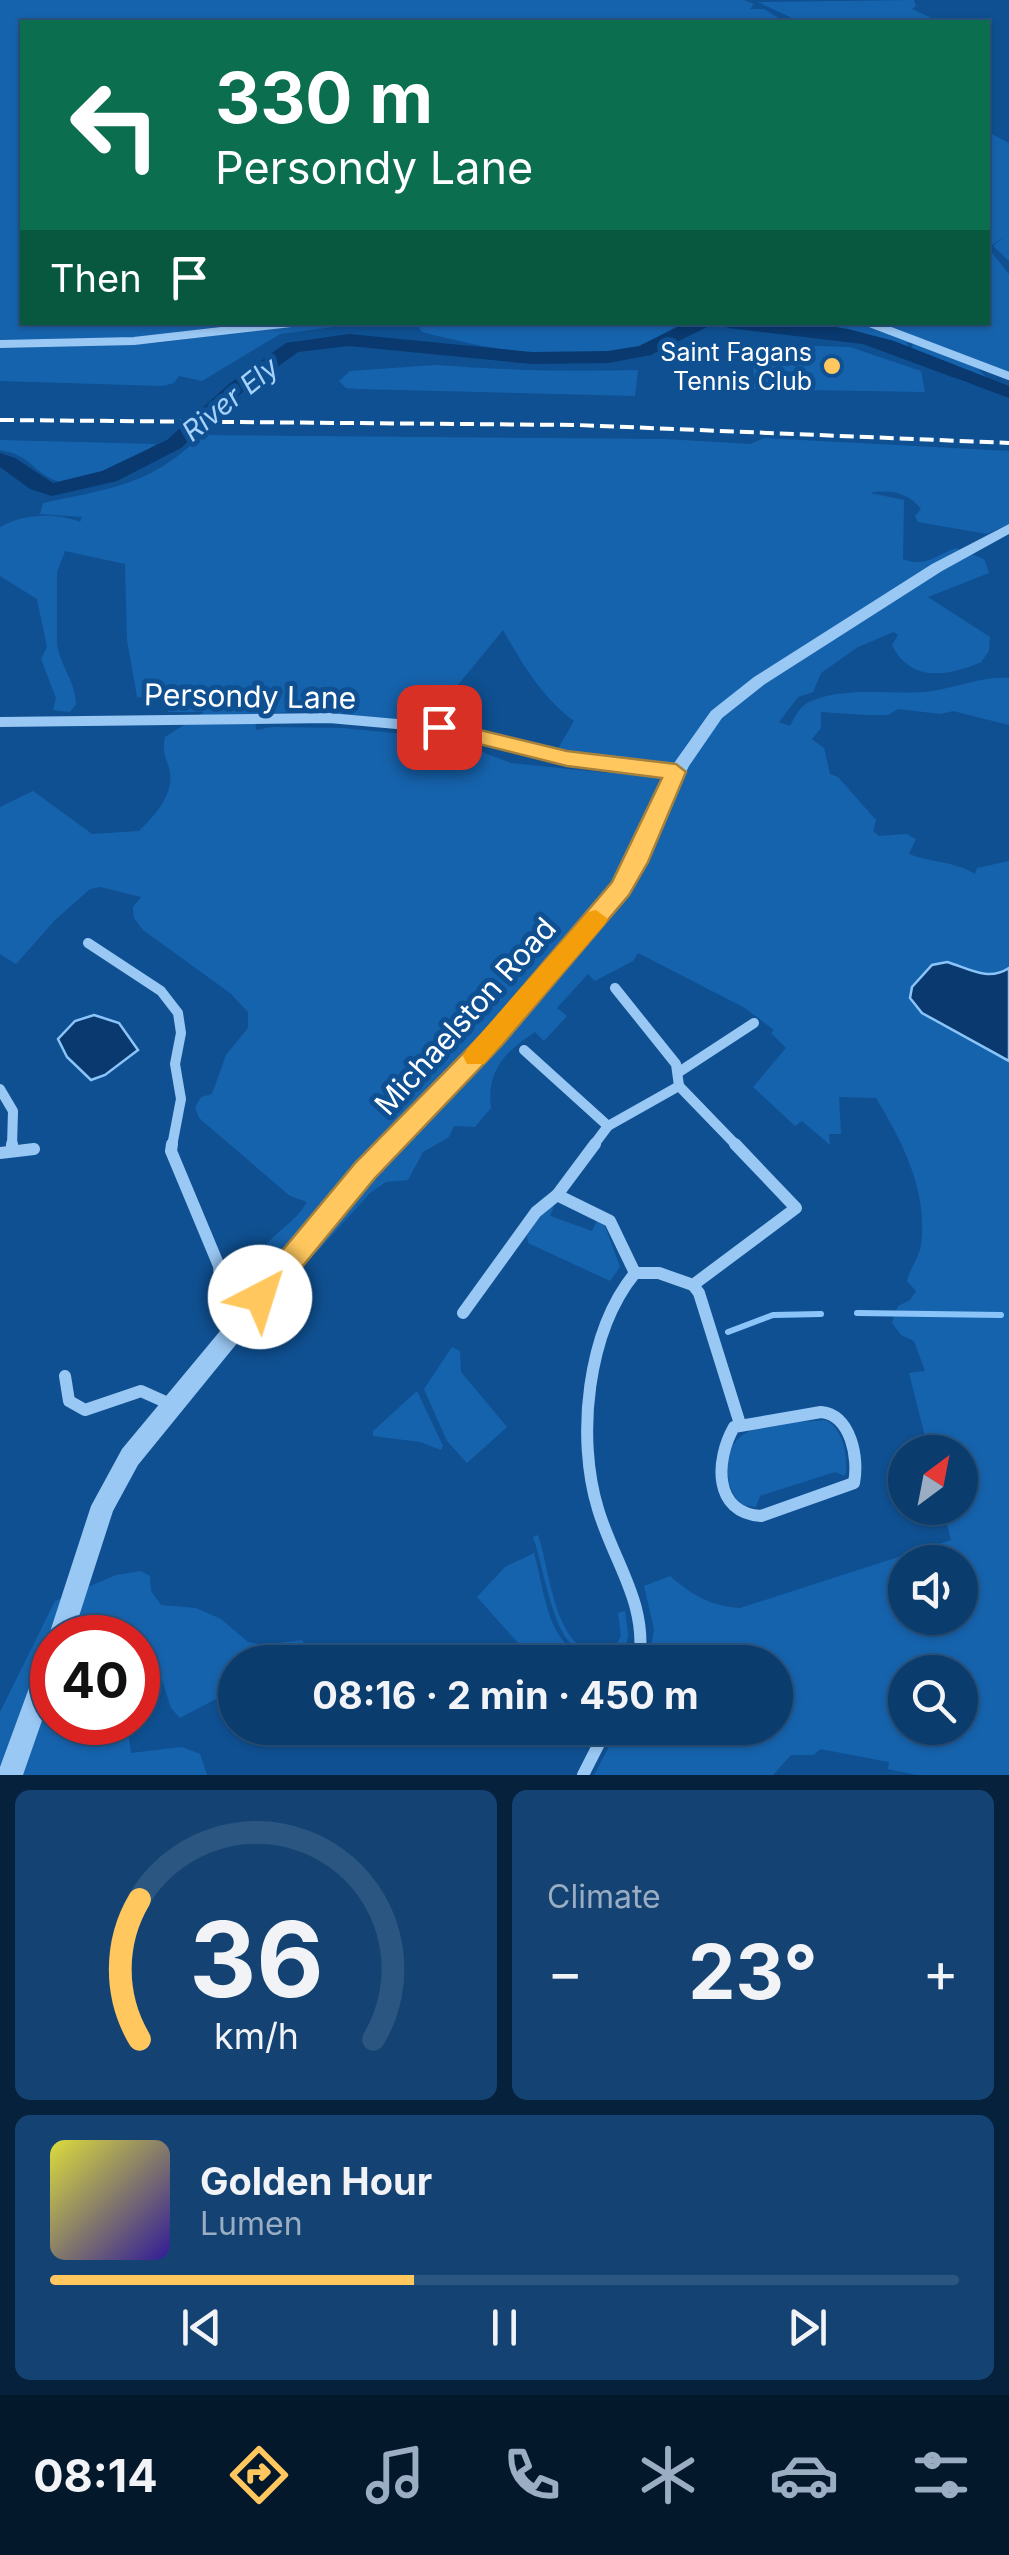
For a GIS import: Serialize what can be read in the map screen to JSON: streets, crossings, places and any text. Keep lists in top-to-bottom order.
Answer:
{
  "streets": {
    "street": ["Persondy Lane", "Michaelston Road"]
  },
  "crossings": [
    ["Persondy Lane", "Michaelston Road"]
  ],
  "water": ["River Ely"],
  "places": ["Saint Fagans Tennis Club"],
  "north": "top right",
  "page": {
    "turn": ["330 m", "Persondy Lane"],
    "then": "Then",
    "limit": "40",
    "trip": "08:16 · 2 min · 450 m",
    "tile": "Climate",
    "heat": ["−", "23°", "+"],
    "song": ["Golden Hour", "Lumen"],
    "tabs": "08:14",
    "gauge": ["36", "km/h"]
  }
}
